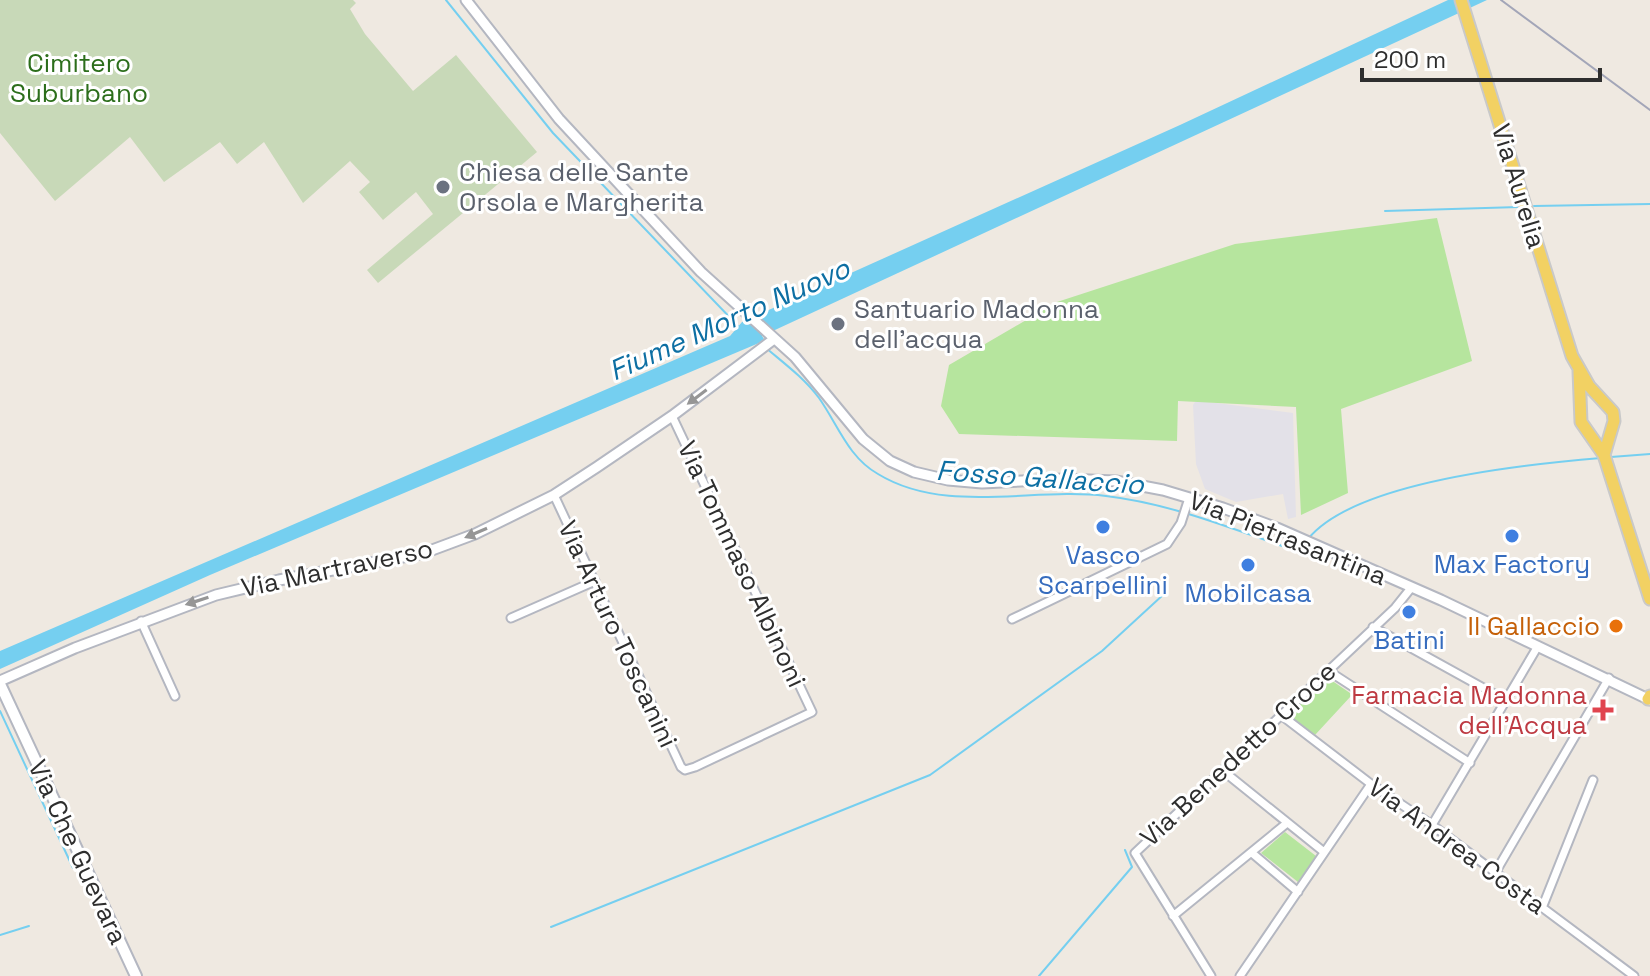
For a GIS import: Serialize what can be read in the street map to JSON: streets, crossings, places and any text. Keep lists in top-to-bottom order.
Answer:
{
  "streets": {
    "main road": ["Via Aurelia", "Via Che Guevara"],
    "street": [
      "Via Pietrasantina",
      "Via Tommaso Albinoni",
      "Via Martraverso",
      "Via Arturo Toscanini",
      "Via Benedetto Croce",
      "Via Andrea Costa"
    ]
  },
  "crossings": [
    ["Via Pietrasantina", "Via Martraverso"],
    ["Via Pietrasantina", "Via Benedetto Croce"],
    ["Via Tommaso Albinoni", "Via Martraverso"],
    ["Via Tommaso Albinoni", "Via Arturo Toscanini"],
    ["Via Martraverso", "Via Arturo Toscanini"],
    ["Via Martraverso", "Via Che Guevara"],
    ["Via Benedetto Croce", "Via Andrea Costa"]
  ],
  "one_way": ["Via Martraverso"],
  "water": ["Fiume Morto Nuovo", "Fosso Gallaccio"],
  "parks": ["Cimitero Suburbano"],
  "places": {
    "other": [
      "Chiesa delle Sante Orsola e Margherita",
      "Santuario Madonna dell'acqua",
      "Vasco Scarpellini",
      "Max Factory",
      "Mobilcasa",
      "Batini",
      "Il Gallaccio"
    ],
    "health": ["Farmacia Madonna dell'Acqua"]
  },
  "scale_bar": "200 m"
}
